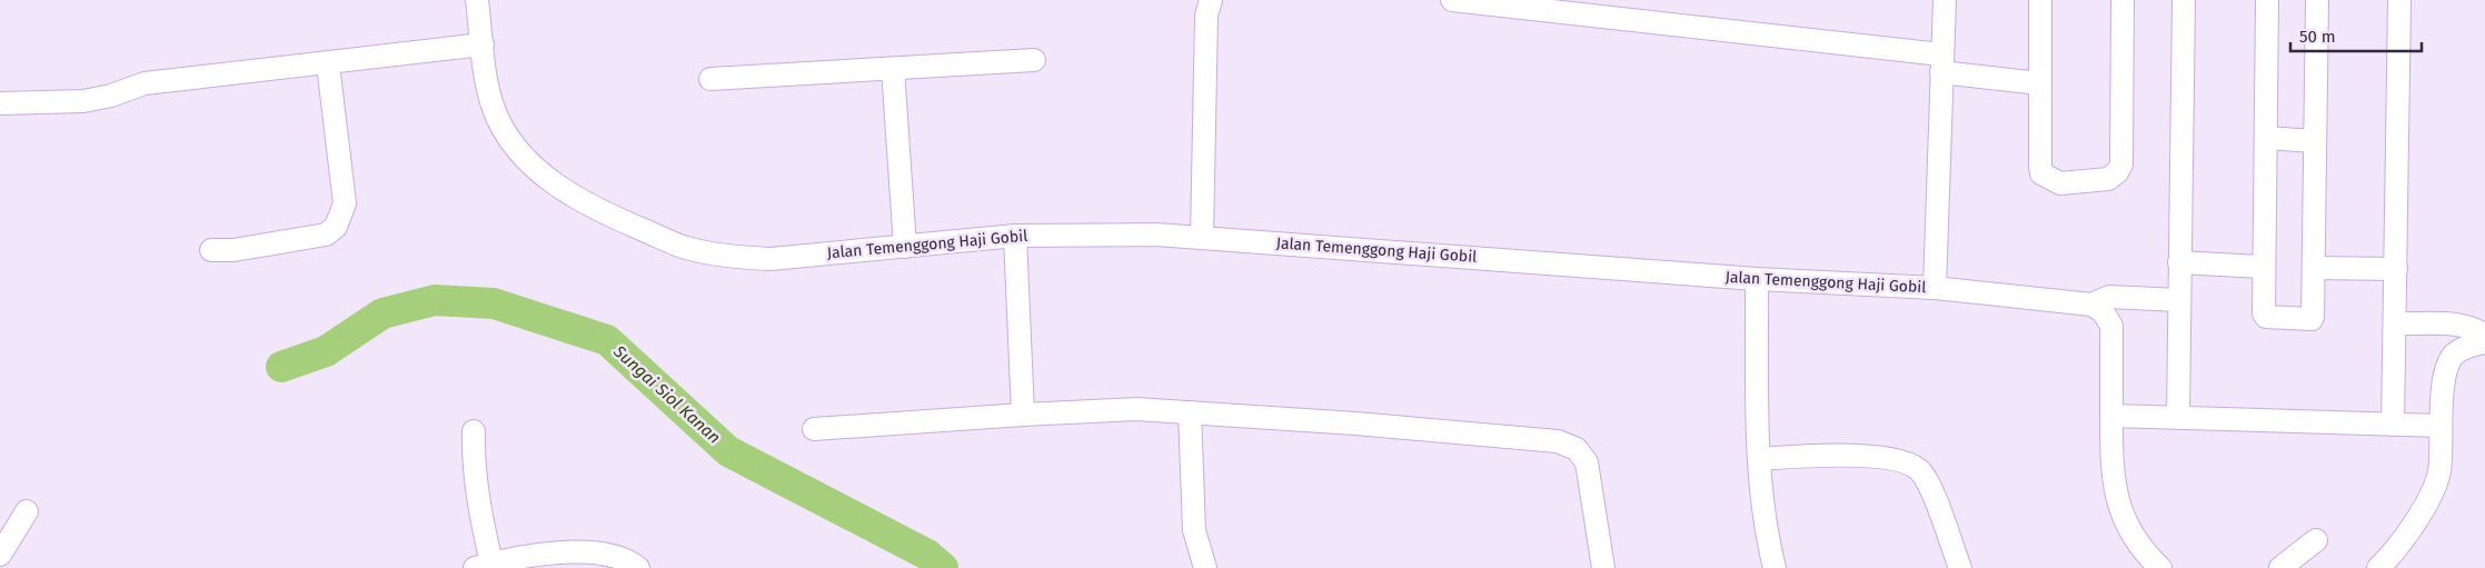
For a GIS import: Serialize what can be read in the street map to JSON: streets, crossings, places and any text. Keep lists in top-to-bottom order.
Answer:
{
  "streets": {
    "street": ["Jalan Temenggong Haji Gobil"]
  },
  "water": ["Sungai Siol Kanan"],
  "scale_bar": "50 m"
}
